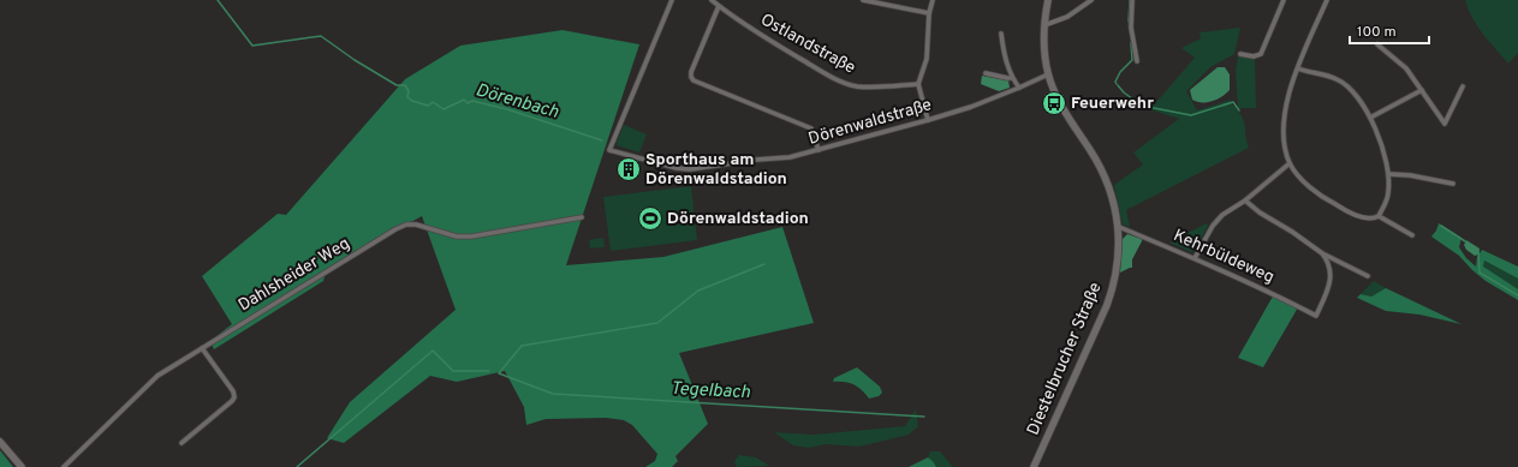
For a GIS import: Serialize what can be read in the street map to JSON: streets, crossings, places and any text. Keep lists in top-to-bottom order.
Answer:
{
  "streets": {
    "street": [
      "Ostlandstraße",
      "Dörenwaldstraße",
      "Kehrbüldeweg",
      "Dahlsheider Weg",
      "Diestelbrucher Straße"
    ]
  },
  "crossings": [
    ["Dörenwaldstraße", "Diestelbrucher Straße"],
    ["Kehrbüldeweg", "Diestelbrucher Straße"]
  ],
  "water": ["Dörenbach", "Tegelbach"],
  "places": {
    "bus stop": ["Feuerwehr"],
    "building": ["Sporthaus am Dörenwaldstadion"],
    "sports": ["Dörenwaldstadion"]
  },
  "scale_bar": "100 m"
}
